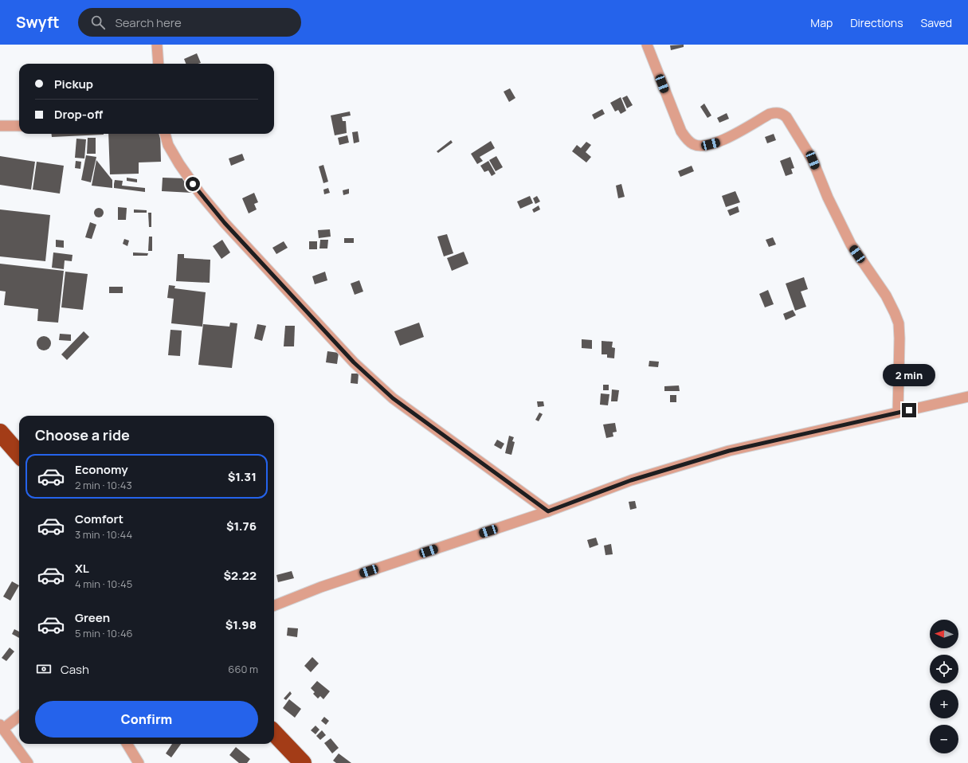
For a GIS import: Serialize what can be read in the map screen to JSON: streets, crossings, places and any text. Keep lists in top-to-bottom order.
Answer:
{
  "north": "left",
  "page": {
    "header": "Swyft",
    "search": "Search here",
    "nav": ["Map", "Directions", "Saved"],
    "banner": ["Pickup", "Drop-off"],
    "bubble": "2 min",
    "heading": "Choose a ride",
    "list": [
      {
        "name": "Economy",
        "note": "2 min · 10:43",
        "value": "$1.31"
      },
      {
        "name": "Comfort",
        "note": "3 min · 10:44",
        "value": "$1.76"
      },
      {
        "name": "XL",
        "note": "4 min · 10:45",
        "value": "$2.22"
      },
      {
        "name": "Green",
        "note": "5 min · 10:46",
        "value": "$1.98"
      }
    ],
    "map_buttons": ["+", "−"],
    "pay": ["Cash", "660 m"],
    "buttons": "Confirm"
  }
}
